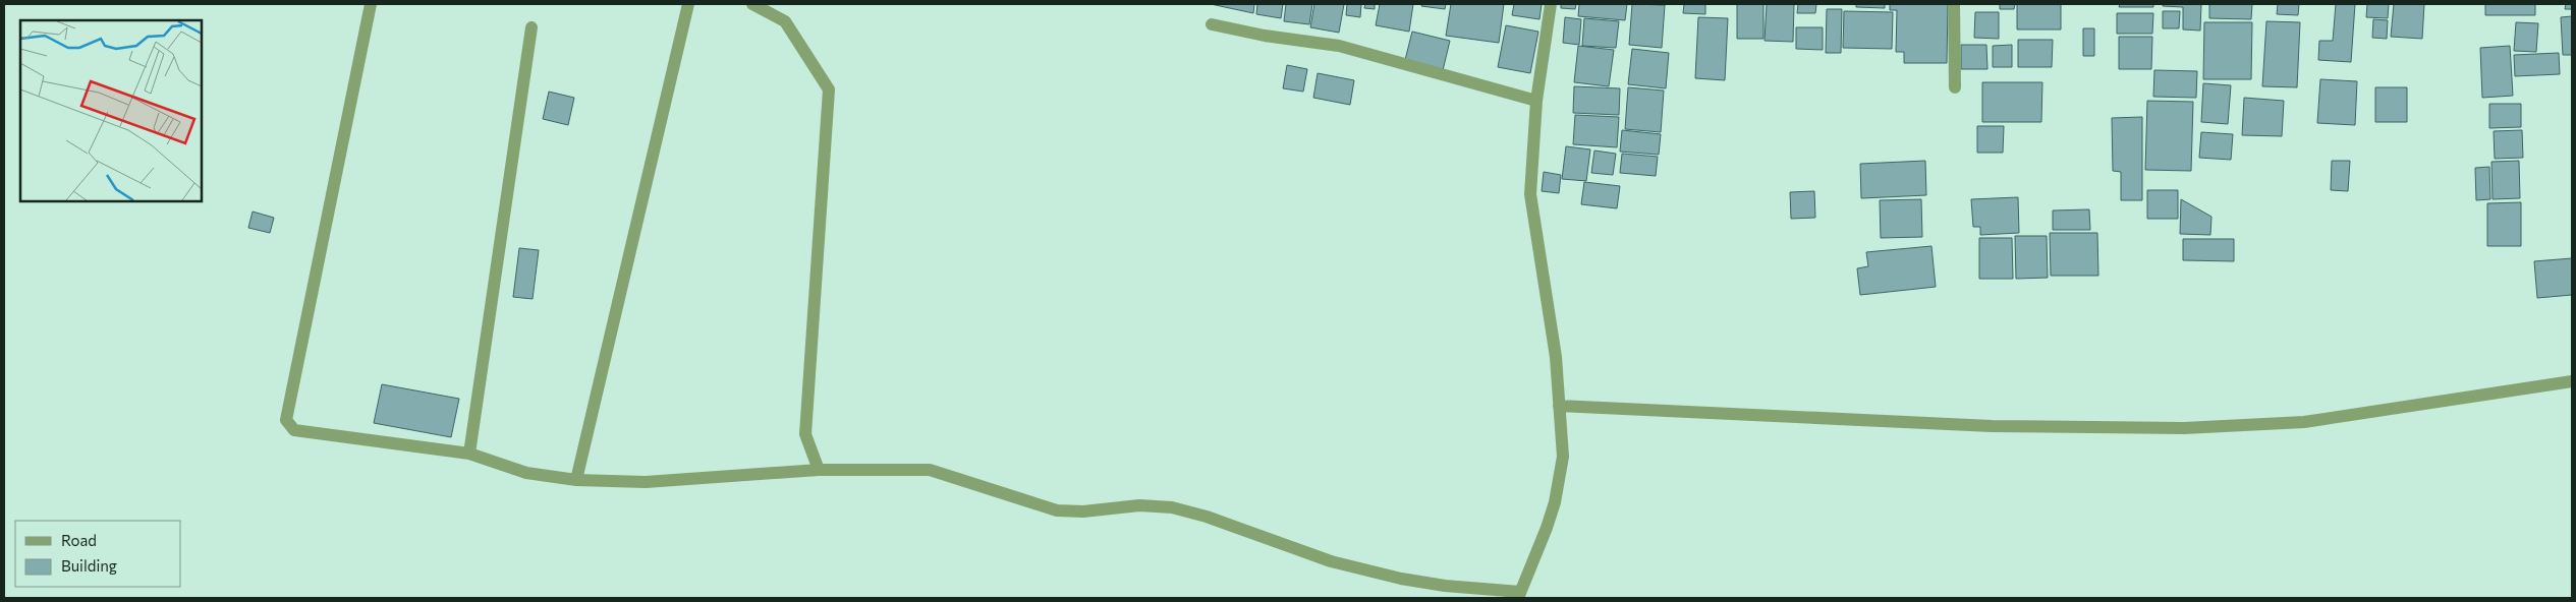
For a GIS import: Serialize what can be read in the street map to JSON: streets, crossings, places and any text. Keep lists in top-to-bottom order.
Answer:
{
  "legend": ["Road", "Building"]
}
